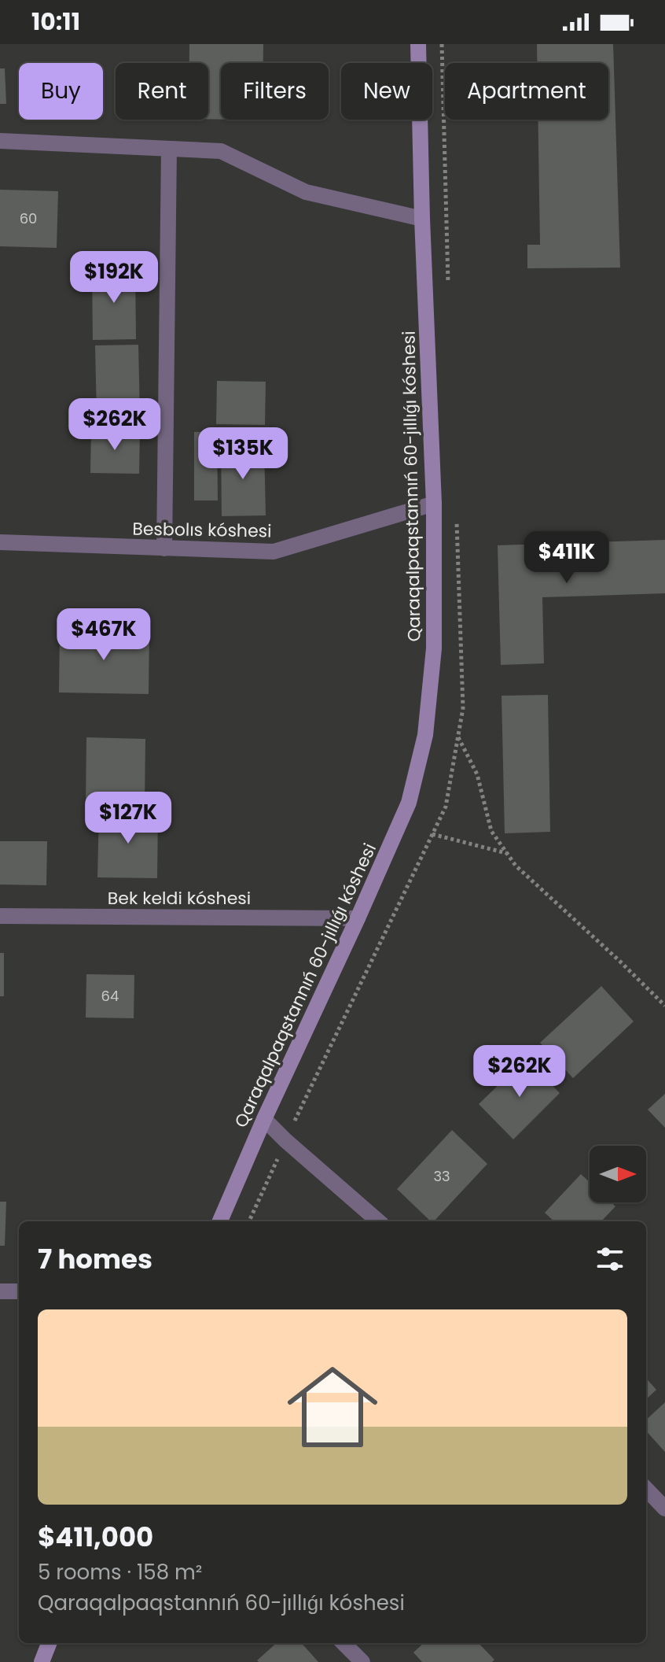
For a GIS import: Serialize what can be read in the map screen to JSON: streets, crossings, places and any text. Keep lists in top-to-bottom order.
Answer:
{
  "streets": {
    "street": ["Qaraqalpaqstannıń 60-jıllıǵı kóshesi", "Besbolıs kóshesi", "Bek keldi kóshesi"]
  },
  "crossings": [
    ["Qaraqalpaqstannıń 60-jıllıǵı kóshesi", "Besbolıs kóshesi"],
    ["Qaraqalpaqstannıń 60-jıllıǵı kóshesi", "Bek keldi kóshesi"]
  ],
  "house_numbers": ["60", "64", "33"],
  "north": "right",
  "page": {
    "status": "10:11",
    "chip": [
      "Buy",
      "Rent",
      "Filters",
      "New",
      "Apartment"
    ],
    "price": [
      "$192K",
      "$262K",
      "$135K",
      "$411K",
      "$467K",
      "$127K",
      "$262K"
    ],
    "heading": "7 homes",
    "list": [
      {
        "name": "$411,000",
        "note": "5 rooms · 158 m² · Qaraqalpaqstannıń 60-jıllıǵı kóshesi"
      }
    ]
  }
}
